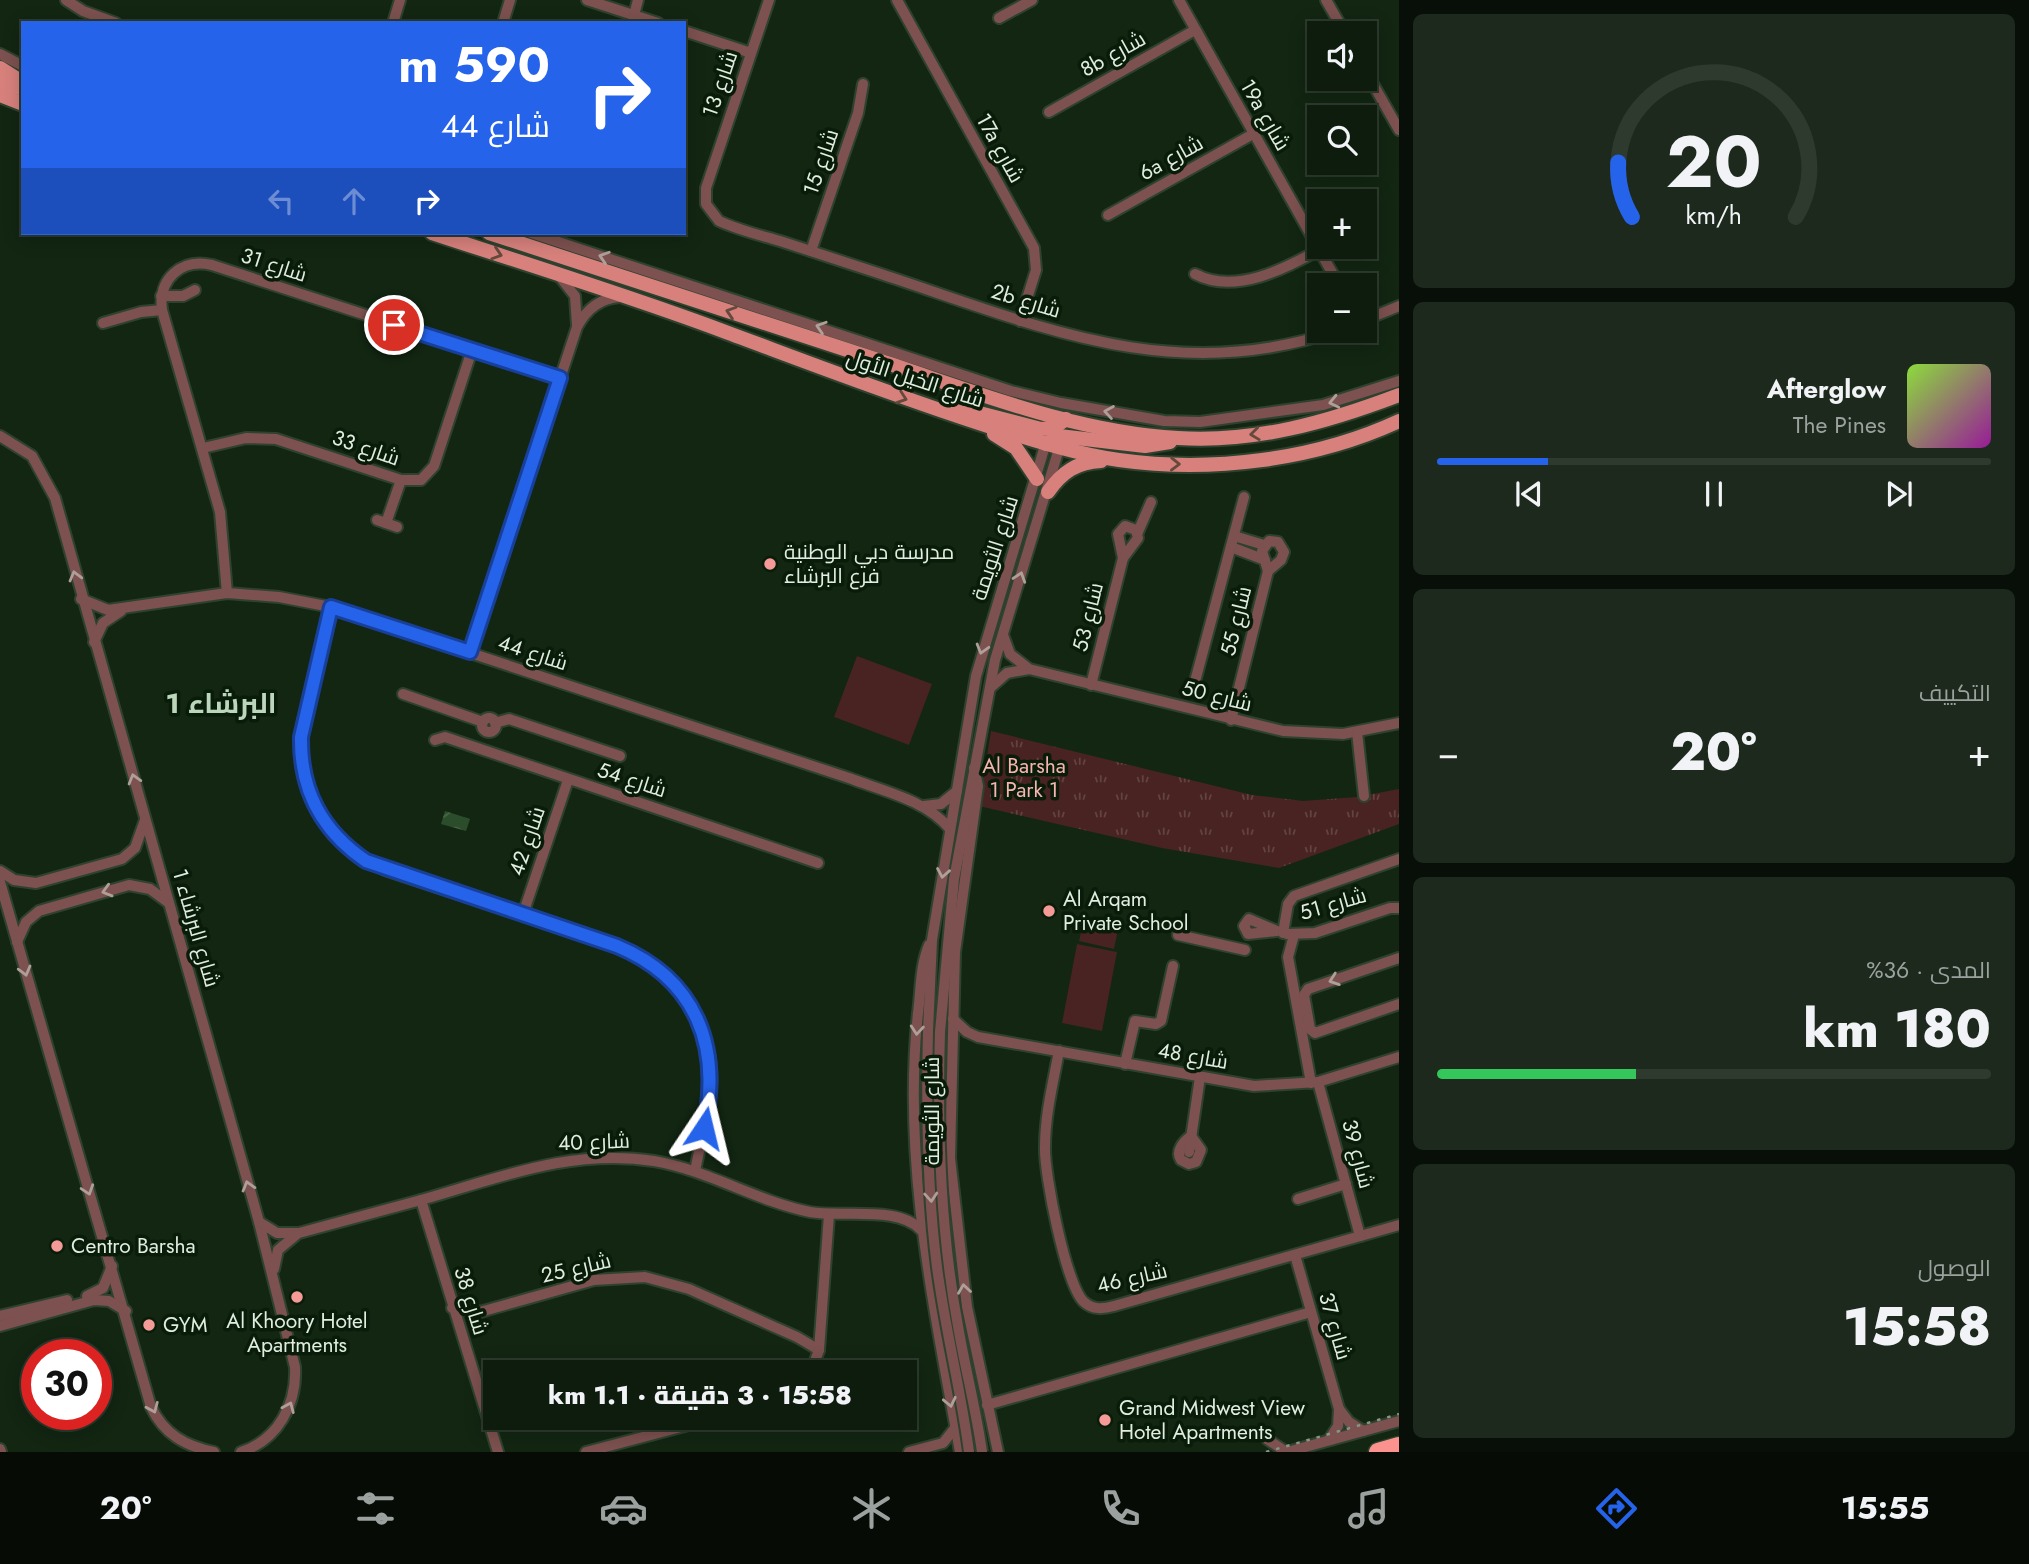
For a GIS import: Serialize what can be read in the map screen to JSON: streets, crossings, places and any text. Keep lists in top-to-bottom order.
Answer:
{
  "streets": {
    "main road": ["شارع الخيل الأول"],
    "street": [
      "8b شارع",
      "شارع 13",
      "19a شارع",
      "17a شارع",
      "6a شارع",
      "شارع 15",
      "شارع 31",
      "2b شارع",
      "شارع 33",
      "شارع الثويمة",
      "شارع 53",
      "شارع 55",
      "شارع 44",
      "شارع 50",
      "شارع 54",
      "شارع 42",
      "شارع 51",
      "شارع البرشاء 1",
      "شارع 48",
      "شارع 40",
      "شارع 39",
      "شارع 25",
      "شارع 46",
      "شارع 38",
      "شارع 37"
    ]
  },
  "crossings": [
    ["8b شارع", "19a شارع"],
    ["شارع 13", "2b شارع"],
    ["19a شارع", "6a شارع"],
    ["17a شارع", "2b شارع"],
    ["شارع 15", "2b شارع"],
    ["شارع 31", "شارع 33"],
    ["شارع الخيل الأول", "شارع الثويمة"],
    ["شارع الثويمة", "شارع 44"],
    ["شارع الثويمة", "شارع 48"],
    ["شارع الثويمة", "شارع 40"],
    ["شارع 53", "شارع 50"],
    ["شارع 55", "شارع 50"],
    ["شارع 44", "شارع البرشاء 1"],
    ["شارع 54", "شارع 42"],
    ["شارع 51", "شارع 39"],
    ["شارع البرشاء 1", "شارع 40"],
    ["شارع 48", "شارع 39"],
    ["شارع 48", "شارع 46"],
    ["شارع 40", "شارع 38"],
    ["شارع 39", "شارع 46"],
    ["شارع 25", "شارع 38"],
    ["شارع 46", "شارع 37"]
  ],
  "one_way": ["شارع البرشاء 1"],
  "districts": ["البرشاء 1"],
  "parks": ["Al Barsha 1 Park 1"],
  "places": [
    "مدرسة دبي الوطنية فرع البرشاء",
    "Al Arqam Private School",
    "Centro Barsha",
    "Al Khoory Hotel Apartments",
    "GYM",
    "Grand Midwest View Hotel Apartments"
  ],
  "page": {
    "map_buttons": ["+", "−"],
    "turn": ["590 m", "شارع 44"],
    "song": ["Afterglow", "The Pines"],
    "tile": [
      "التكييف",
      ["المدى · 36%", "180 km"],
      ["الوصول", "15:58"]
    ],
    "heat": ["−", "20°", "+"],
    "limit": "30",
    "trip": "15:58 · 3 دقيقة · 1.1 km",
    "tabs": ["15:55", "20°"],
    "gauge": ["20", "km/h"]
  }
}
